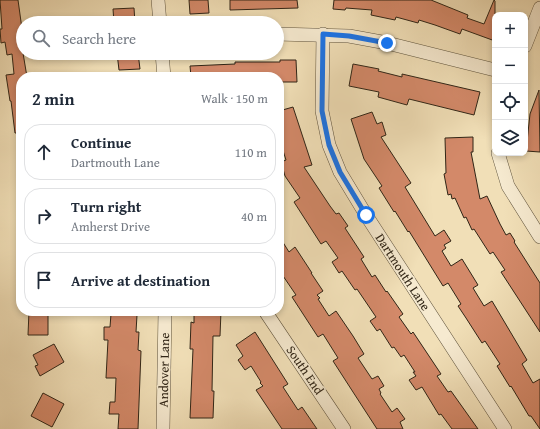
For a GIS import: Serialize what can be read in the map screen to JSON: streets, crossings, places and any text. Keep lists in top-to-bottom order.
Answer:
{
  "streets": {
    "street": ["Dartmouth Lane", "Andover Lane", "South End"]
  },
  "page": {
    "map_buttons": ["+", "−"],
    "search": "Search here",
    "heading": ["2 min", "Walk · 150 m"],
    "list": [
      ["Continue", "Dartmouth Lane", "110 m"],
      ["Turn right", "Amherst Drive", "40 m"],
      "Arrive at destination"
    ]
  }
}
